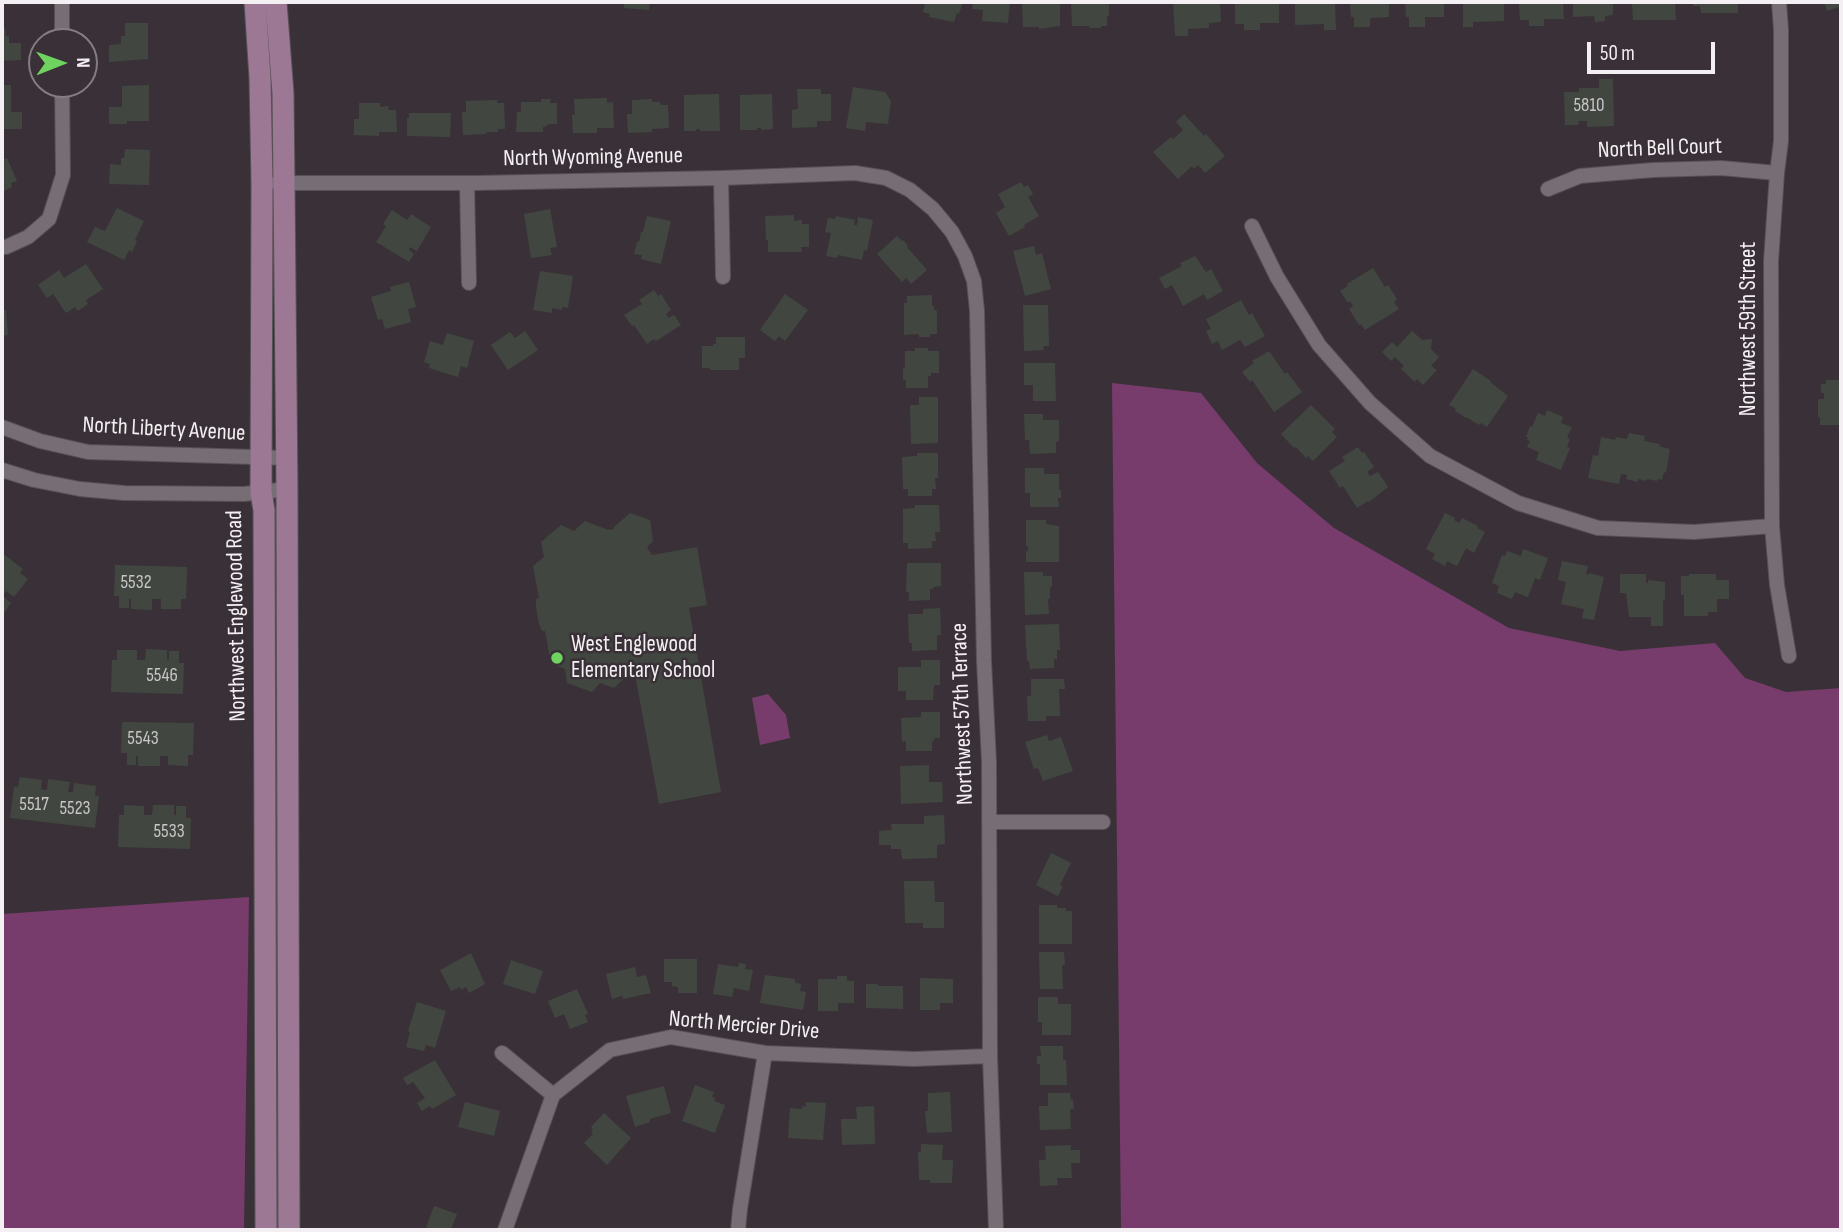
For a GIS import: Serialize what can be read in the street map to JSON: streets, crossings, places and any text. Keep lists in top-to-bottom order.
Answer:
{
  "streets": {
    "main road": ["Northwest Englewood Road"],
    "street": [
      "North Bell Court",
      "North Wyoming Avenue",
      "Northwest 59th Street",
      "North Liberty Avenue",
      "Northwest 57th Terrace",
      "North Mercier Drive"
    ]
  },
  "crossings": [
    ["North Bell Court", "Northwest 59th Street"],
    ["North Wyoming Avenue", "Northwest Englewood Road"],
    ["North Wyoming Avenue", "Northwest 57th Terrace"],
    ["North Liberty Avenue", "Northwest Englewood Road"],
    ["Northwest 57th Terrace", "North Mercier Drive"]
  ],
  "places": ["West Englewood Elementary School"],
  "house_numbers": [
    "5810",
    "5532",
    "5546",
    "5543",
    "5517",
    "5523",
    "5533"
  ],
  "scale_bar": "50 m",
  "north": "right"
}
